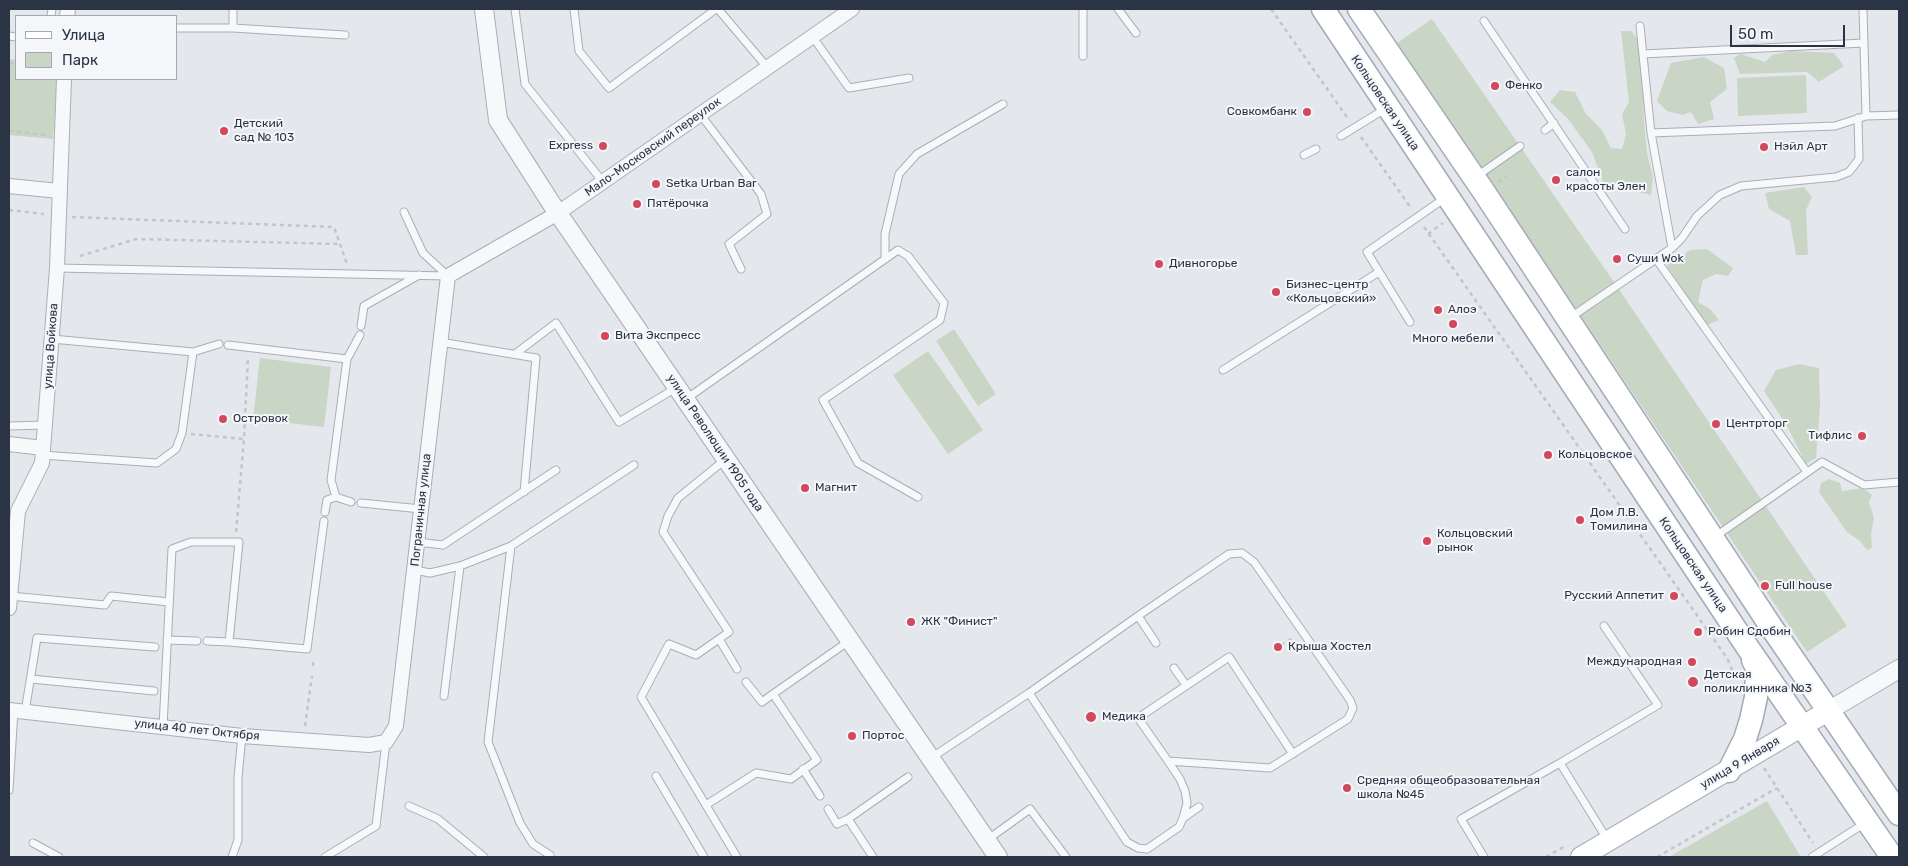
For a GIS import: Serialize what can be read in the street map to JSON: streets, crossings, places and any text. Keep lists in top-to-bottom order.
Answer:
{
  "streets": {
    "main road": ["Кольцовская улица", "улица 9 Января"],
    "street": [
      "Мало-Московский переулок",
      "улица Войкова",
      "улица Революции 1905 года",
      "Пограничная улица",
      "улица 40 лет Октября"
    ]
  },
  "crossings": [
    ["Кольцовская улица", "улица 9 Января"],
    ["Мало-Московский переулок", "улица Революции 1905 года"],
    ["Мало-Московский переулок", "Пограничная улица"],
    ["Пограничная улица", "улица 40 лет Октября"]
  ],
  "places": [
    "Фенко",
    "Совкомбанк",
    "Детский сад № 103",
    "Express",
    "Нэйл Арт",
    "салон красоты Элен",
    "Setka Urban Bar",
    "Пятёрочка",
    "Суши Wok",
    "Дивногорье",
    "Бизнес-центр «Кольцовский»",
    "Алоэ",
    "Много мебели",
    "Вита Экспресс",
    "Островок",
    "Центрторг",
    "Тифлис",
    "Кольцовское",
    "Магнит",
    "Дом Л.В. Томилина",
    "Кольцовский рынок",
    "Full house",
    "Русский Аппетит",
    "ЖК \"Финист\"",
    "Робин Сдобин",
    "Крыша Хостел",
    "Международная",
    "Детская поликлинника №3",
    "Медика",
    "Портос",
    "Средняя общеобразовательная школа №45"
  ],
  "legend": ["Улица", "Парк"],
  "scale_bar": "50 m"
}
